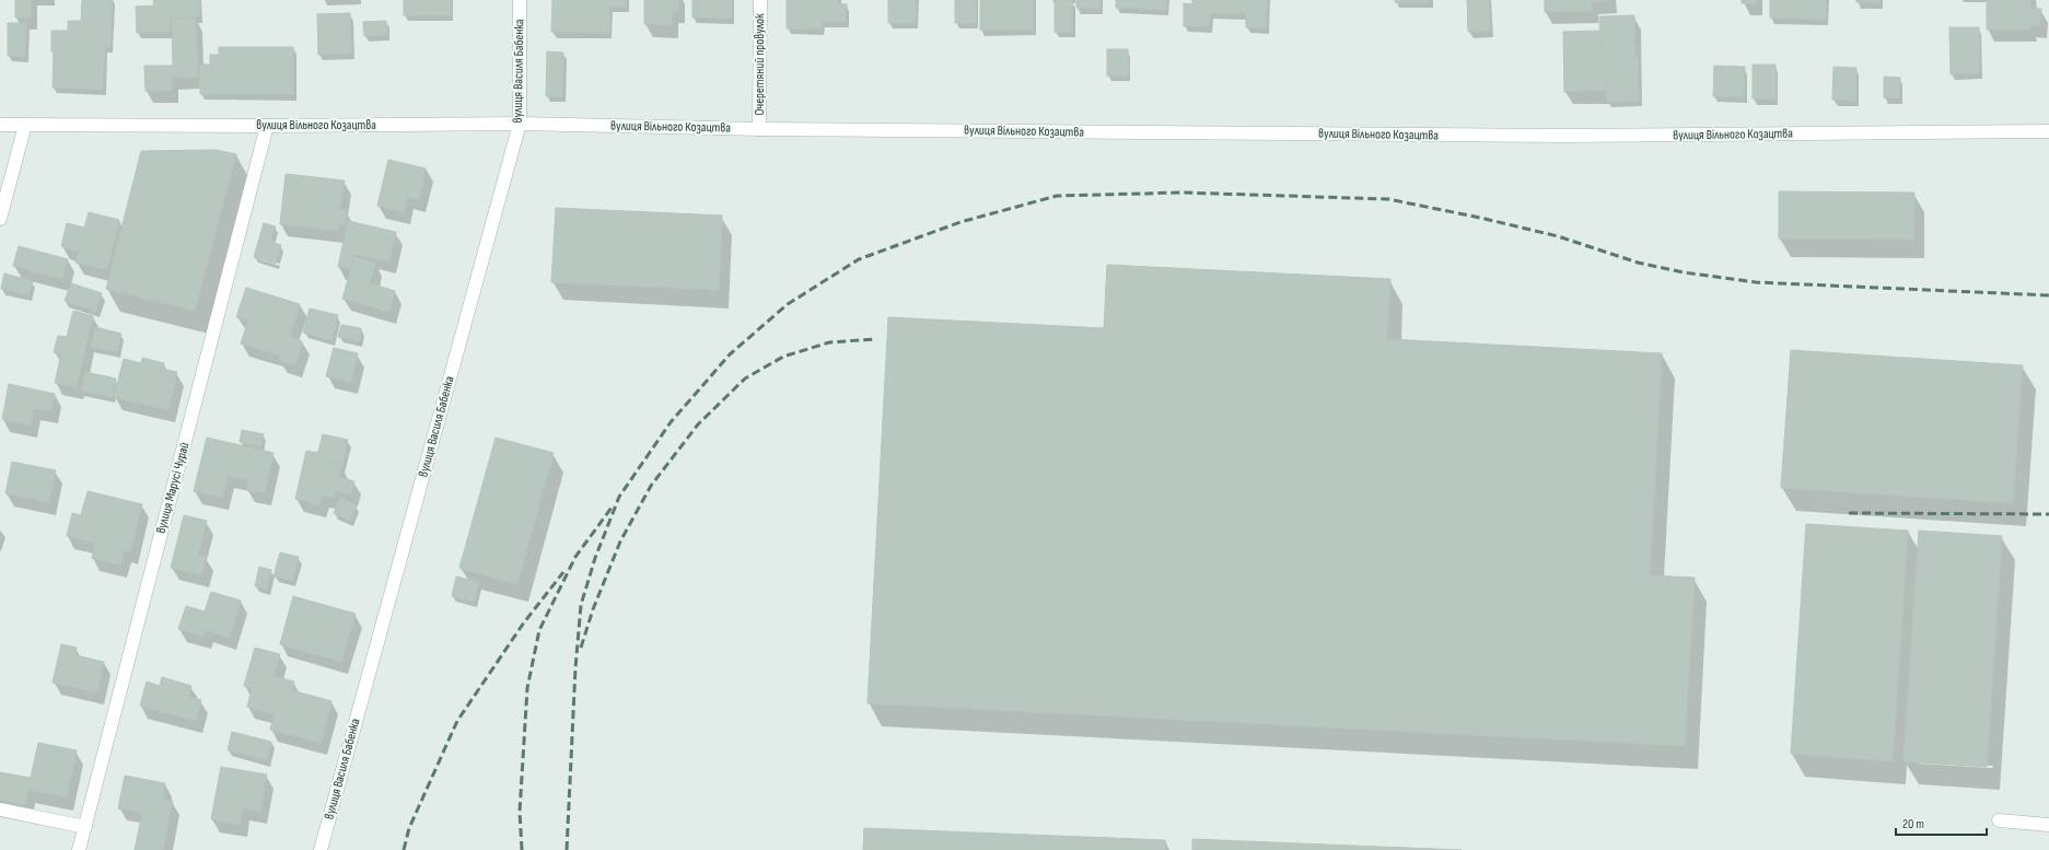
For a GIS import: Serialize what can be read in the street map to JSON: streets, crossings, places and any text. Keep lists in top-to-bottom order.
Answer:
{
  "streets": {
    "street": [
      "Очеретяний провулок",
      "вулиця Василя Бабенка",
      "вулиця Вільного Козацтва",
      "вулиця Марусі Чурай"
    ]
  },
  "crossings": [
    ["Очеретяний провулок", "вулиця Вільного Козацтва"],
    ["вулиця Василя Бабенка", "вулиця Вільного Козацтва"],
    ["вулиця Вільного Козацтва", "вулиця Марусі Чурай"]
  ],
  "scale_bar": "20 m"
}
